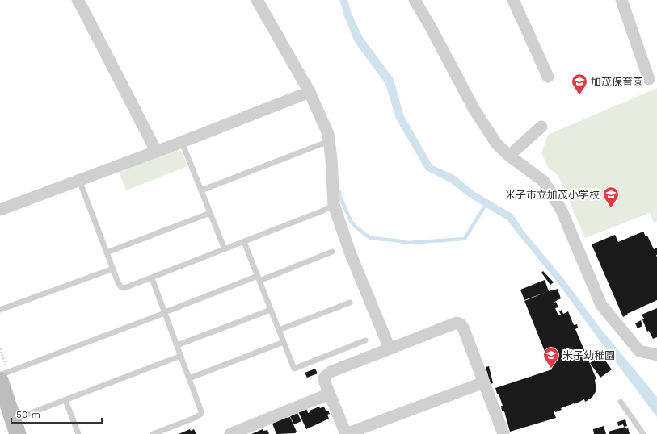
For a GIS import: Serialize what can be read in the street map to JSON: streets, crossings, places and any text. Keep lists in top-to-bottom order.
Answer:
{
  "places": {
    "school or university": ["加茂保育園", "米子市立加茂小学校", "米子幼稚園"]
  },
  "scale_bar": "50 m"
}
